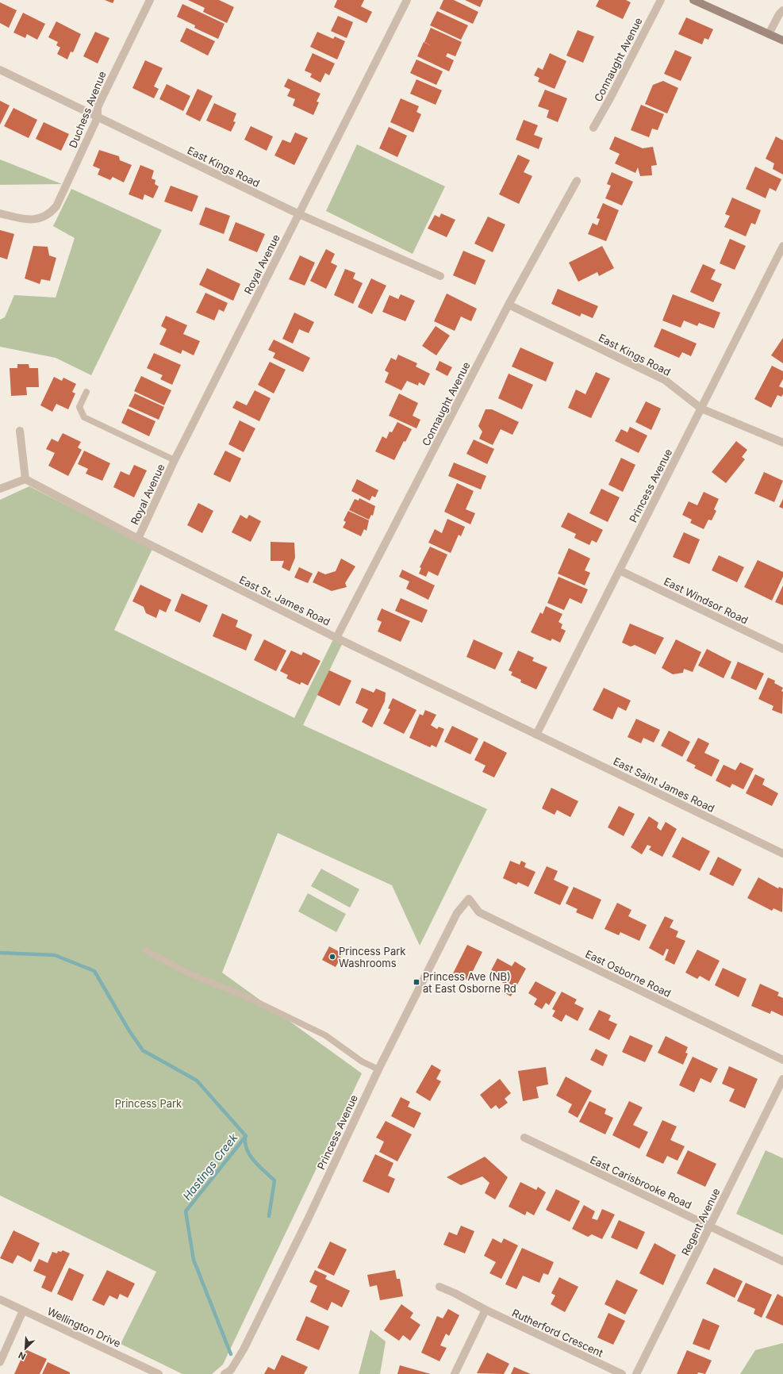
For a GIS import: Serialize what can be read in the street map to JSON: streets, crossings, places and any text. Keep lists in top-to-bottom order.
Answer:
{
  "streets": {
    "street": [
      "Connaught Avenue",
      "Duchess Avenue",
      "East Kings Road",
      "Royal Avenue",
      "Princess Avenue",
      "East St. James Road",
      "East Windsor Road",
      "East Saint James Road",
      "East Osborne Road",
      "East Carisbrooke Road",
      "Regent Avenue",
      "Wellington Drive",
      "Rutherford Crescent"
    ]
  },
  "crossings": [
    ["Connaught Avenue", "East Kings Road"],
    ["Connaught Avenue", "East St. James Road"],
    ["Duchess Avenue", "East Kings Road"],
    ["East Kings Road", "Royal Avenue"],
    ["East Kings Road", "Princess Avenue"],
    ["Royal Avenue", "East St. James Road"],
    ["Princess Avenue", "East St. James Road"],
    ["Princess Avenue", "East Windsor Road"],
    ["Princess Avenue", "East Saint James Road"],
    ["Princess Avenue", "East Osborne Road"],
    ["East St. James Road", "East Saint James Road"],
    ["East Carisbrooke Road", "Regent Avenue"]
  ],
  "water": ["Hastings Creek"],
  "parks": ["Princess Park"],
  "places": {
    "other": ["Princess Park Washrooms"],
    "transit": ["Princess Ave (NB) at East Osborne Rd"]
  },
  "north": "bottom left"
}
